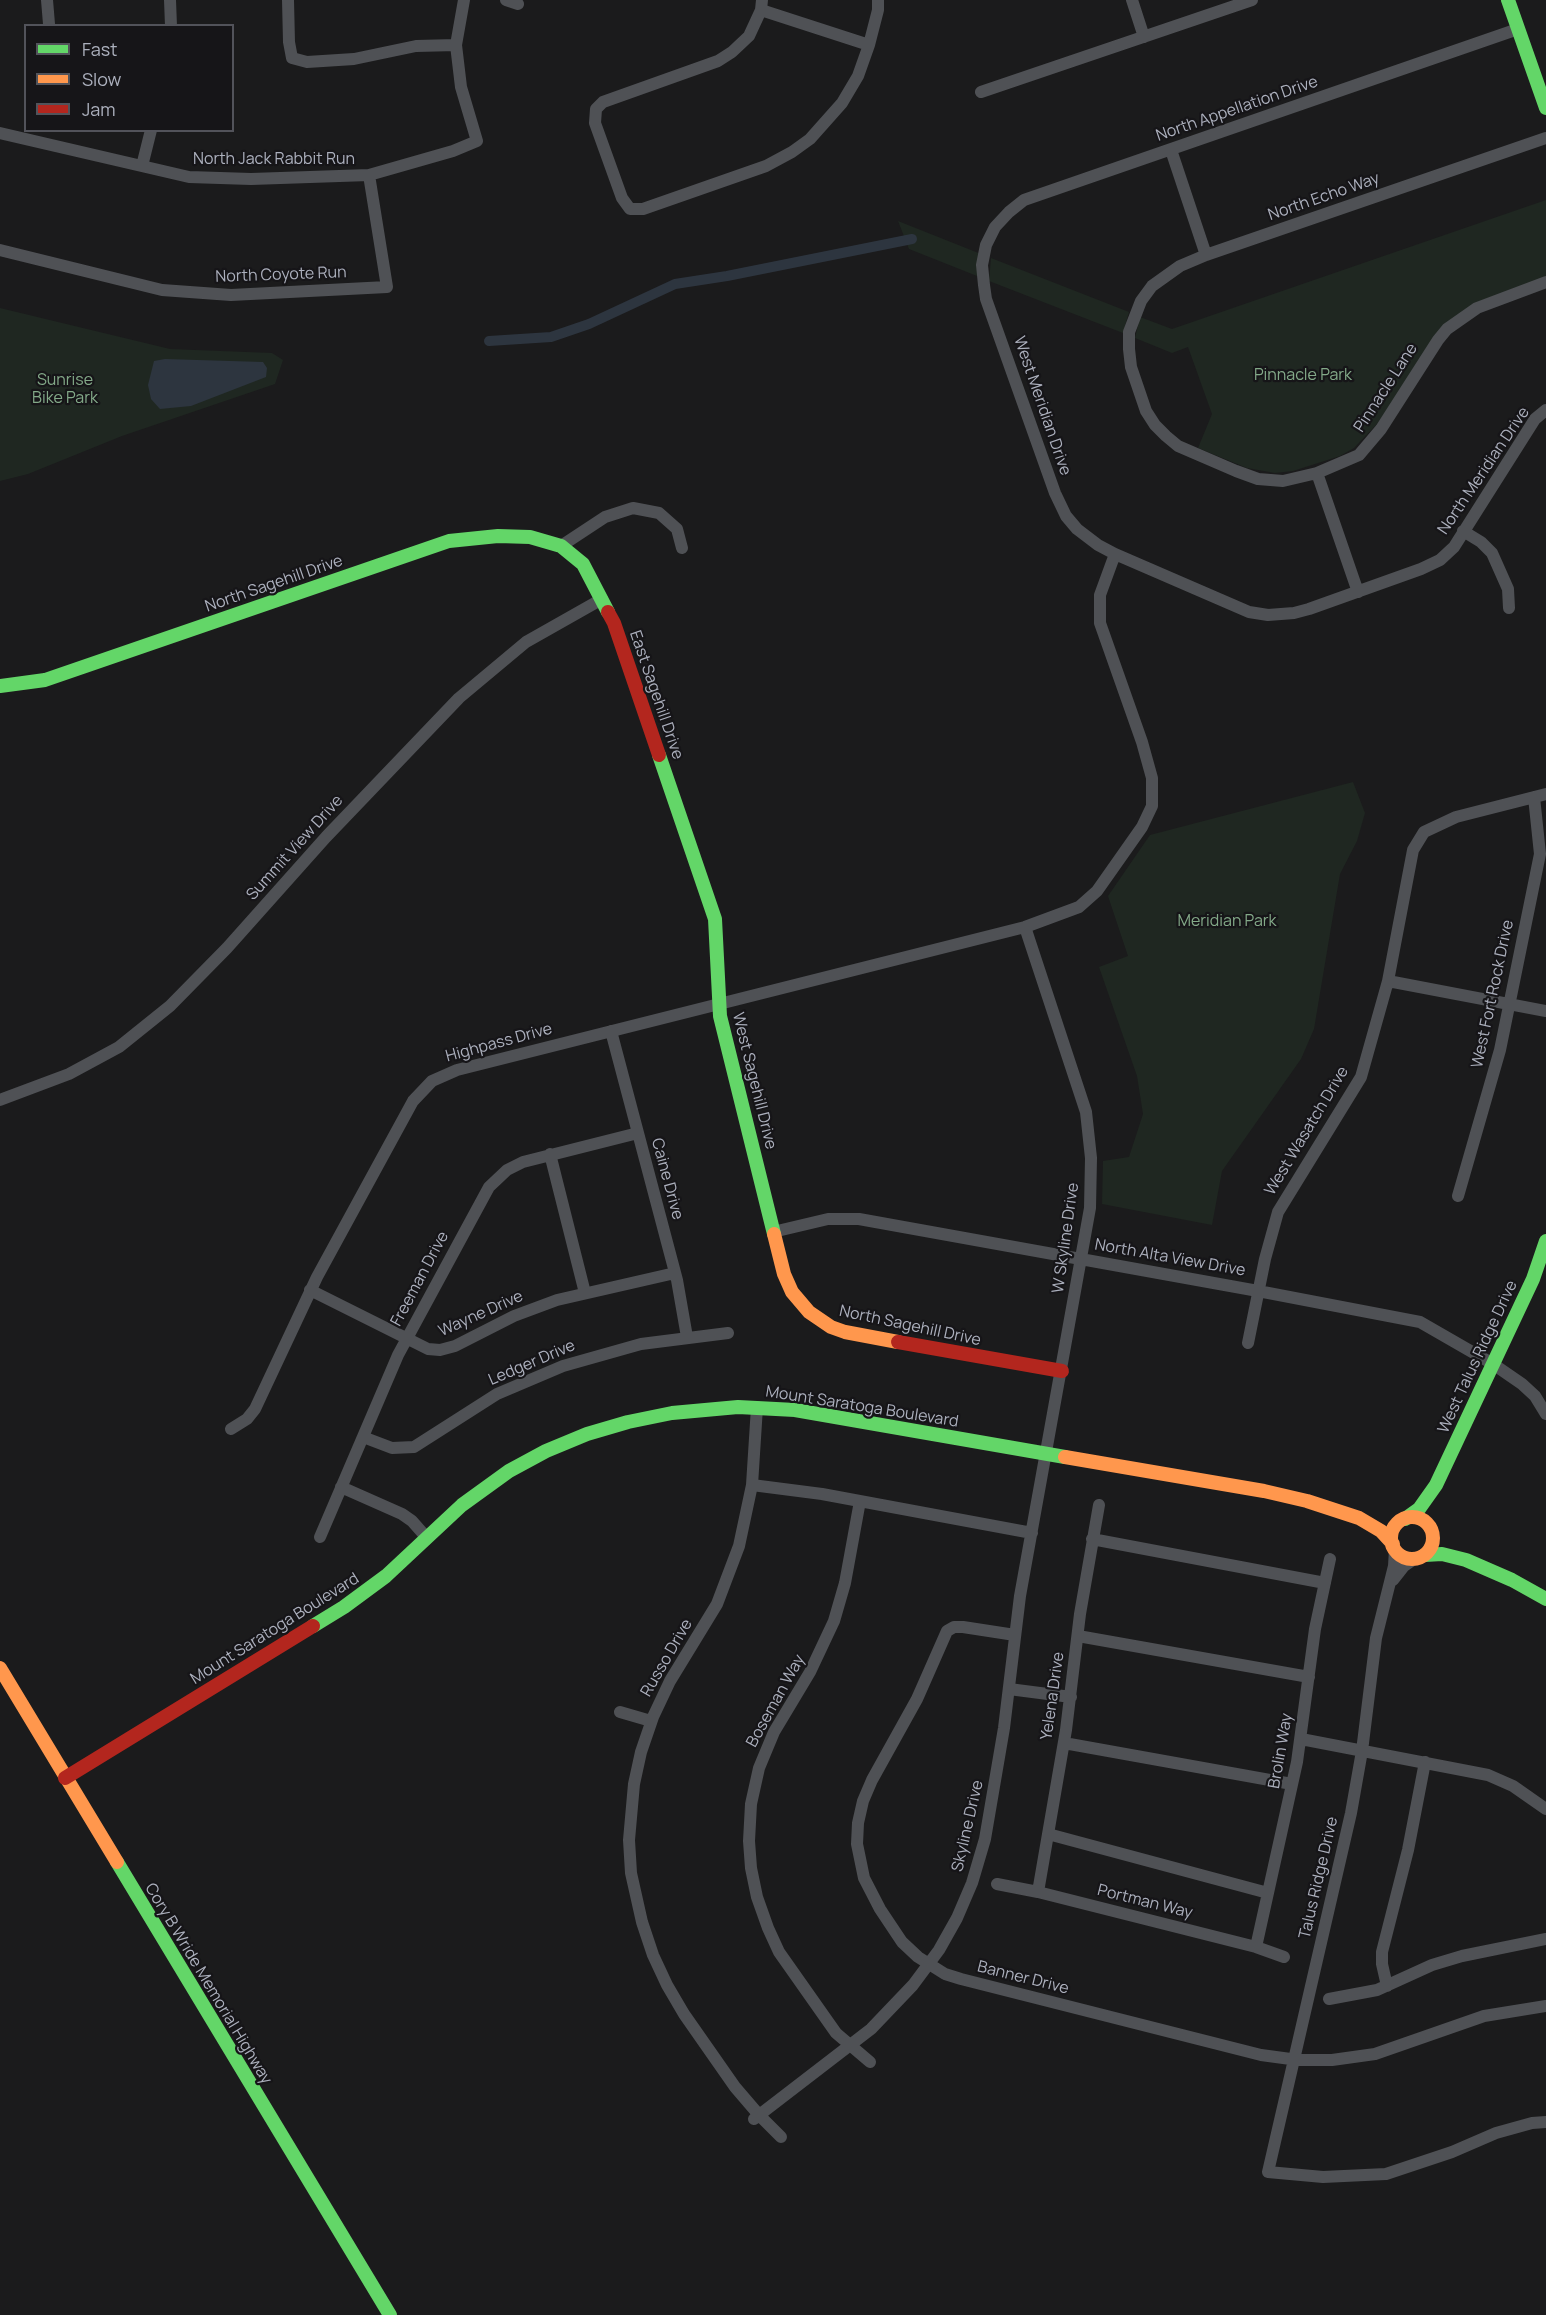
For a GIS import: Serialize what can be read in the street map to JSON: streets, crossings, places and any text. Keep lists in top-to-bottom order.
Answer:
{
  "streets": {
    "main road": [
      "North Sagehill Drive",
      "East Sagehill Drive",
      "West Sagehill Drive",
      "West Talus Ridge Drive",
      "Mount Saratoga Boulevard",
      "Cory B Wride Memorial Highway"
    ],
    "street": [
      "North Appellation Drive",
      "North Jack Rabbit Run",
      "North Echo Way",
      "North Coyote Run",
      "Pinnacle Lane",
      "West Meridian Drive",
      "North Meridian Drive",
      "Summit View Drive",
      "West Fort Rock Drive",
      "Highpass Drive",
      "West Wasatch Drive",
      "Caine Drive",
      "W Skyline Drive",
      "North Alta View Drive",
      "Freeman Drive",
      "Wayne Drive",
      "Ledger Drive",
      "Russo Drive",
      "Yelena Drive",
      "Boseman Way",
      "Brolin Way",
      "Skyline Drive",
      "Talus Ridge Drive",
      "Portman Way",
      "Banner Drive"
    ]
  },
  "crossings": [
    ["North Appellation Drive", "West Meridian Drive"],
    ["North Jack Rabbit Run", "North Coyote Run"],
    ["North Echo Way", "Pinnacle Lane"],
    ["West Meridian Drive", "North Meridian Drive"],
    ["West Meridian Drive", "Highpass Drive"],
    ["North Meridian Drive", "Highpass Drive"],
    ["North Sagehill Drive", "East Sagehill Drive"],
    ["North Sagehill Drive", "West Sagehill Drive"],
    ["North Sagehill Drive", "W Skyline Drive"],
    ["North Sagehill Drive", "North Alta View Drive"],
    ["East Sagehill Drive", "Summit View Drive"],
    ["East Sagehill Drive", "West Sagehill Drive"],
    ["West Fort Rock Drive", "West Wasatch Drive"],
    ["Highpass Drive", "West Sagehill Drive"],
    ["Highpass Drive", "Caine Drive"],
    ["Highpass Drive", "W Skyline Drive"],
    ["Highpass Drive", "Wayne Drive"],
    ["West Sagehill Drive", "North Alta View Drive"],
    ["West Wasatch Drive", "North Alta View Drive"],
    ["Caine Drive", "Freeman Drive"],
    ["Caine Drive", "Wayne Drive"],
    ["Caine Drive", "Ledger Drive"],
    ["W Skyline Drive", "North Alta View Drive"],
    ["W Skyline Drive", "Mount Saratoga Boulevard"],
    ["W Skyline Drive", "Skyline Drive"],
    ["North Alta View Drive", "West Talus Ridge Drive"],
    ["Freeman Drive", "Wayne Drive"],
    ["Freeman Drive", "Ledger Drive"],
    ["West Talus Ridge Drive", "Mount Saratoga Boulevard"],
    ["West Talus Ridge Drive", "Talus Ridge Drive"],
    ["Mount Saratoga Boulevard", "Russo Drive"],
    ["Mount Saratoga Boulevard", "Skyline Drive"],
    ["Mount Saratoga Boulevard", "Talus Ridge Drive"],
    ["Mount Saratoga Boulevard", "Cory B Wride Memorial Highway"],
    ["Russo Drive", "Skyline Drive"],
    ["Yelena Drive", "Portman Way"],
    ["Boseman Way", "Skyline Drive"],
    ["Brolin Way", "Portman Way"],
    ["Skyline Drive", "Banner Drive"],
    ["Talus Ridge Drive", "Banner Drive"]
  ],
  "parks": ["Pinnacle Park", "Sunrise Bike Park", "Meridian Park"],
  "legend": ["Fast", "Slow", "Jam"]
}
